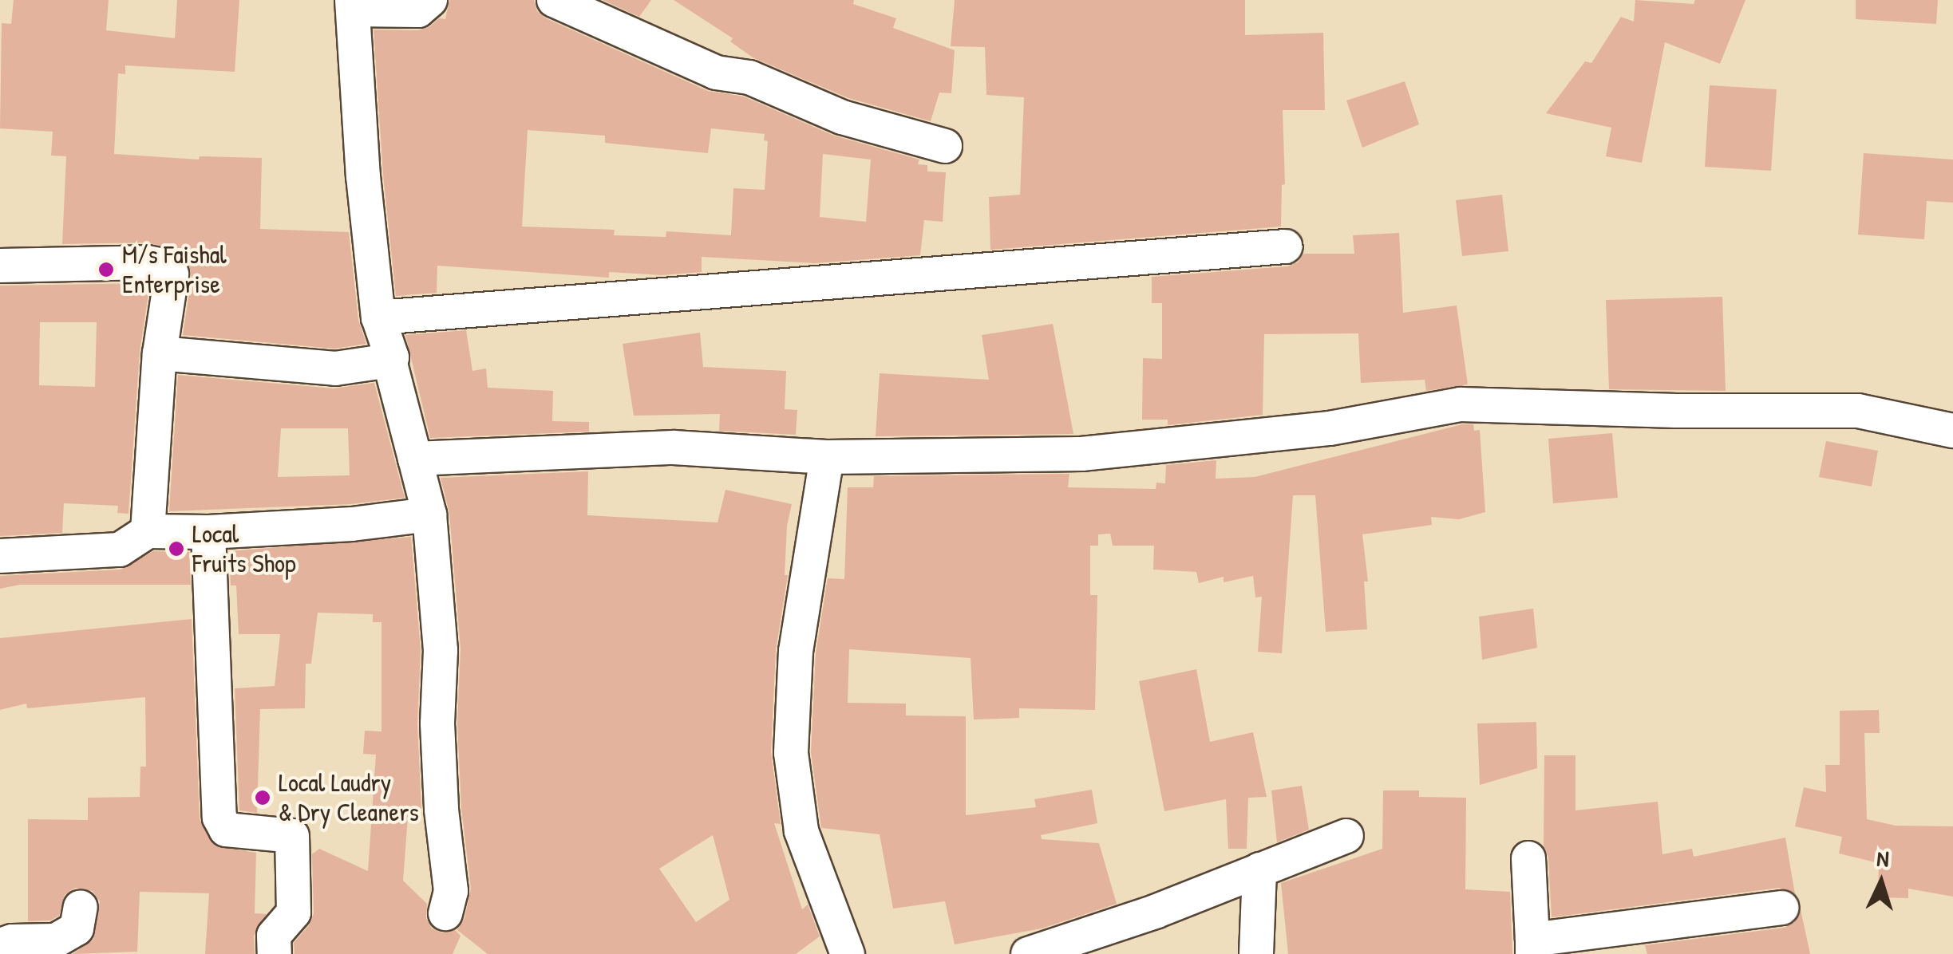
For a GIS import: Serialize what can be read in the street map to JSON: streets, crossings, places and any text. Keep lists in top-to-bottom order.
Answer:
{
  "places": ["M/s Faishal Enterprise", "Local Fruits Shop", "Local Laudry & Dry Cleaners"],
  "north": "top"
}
